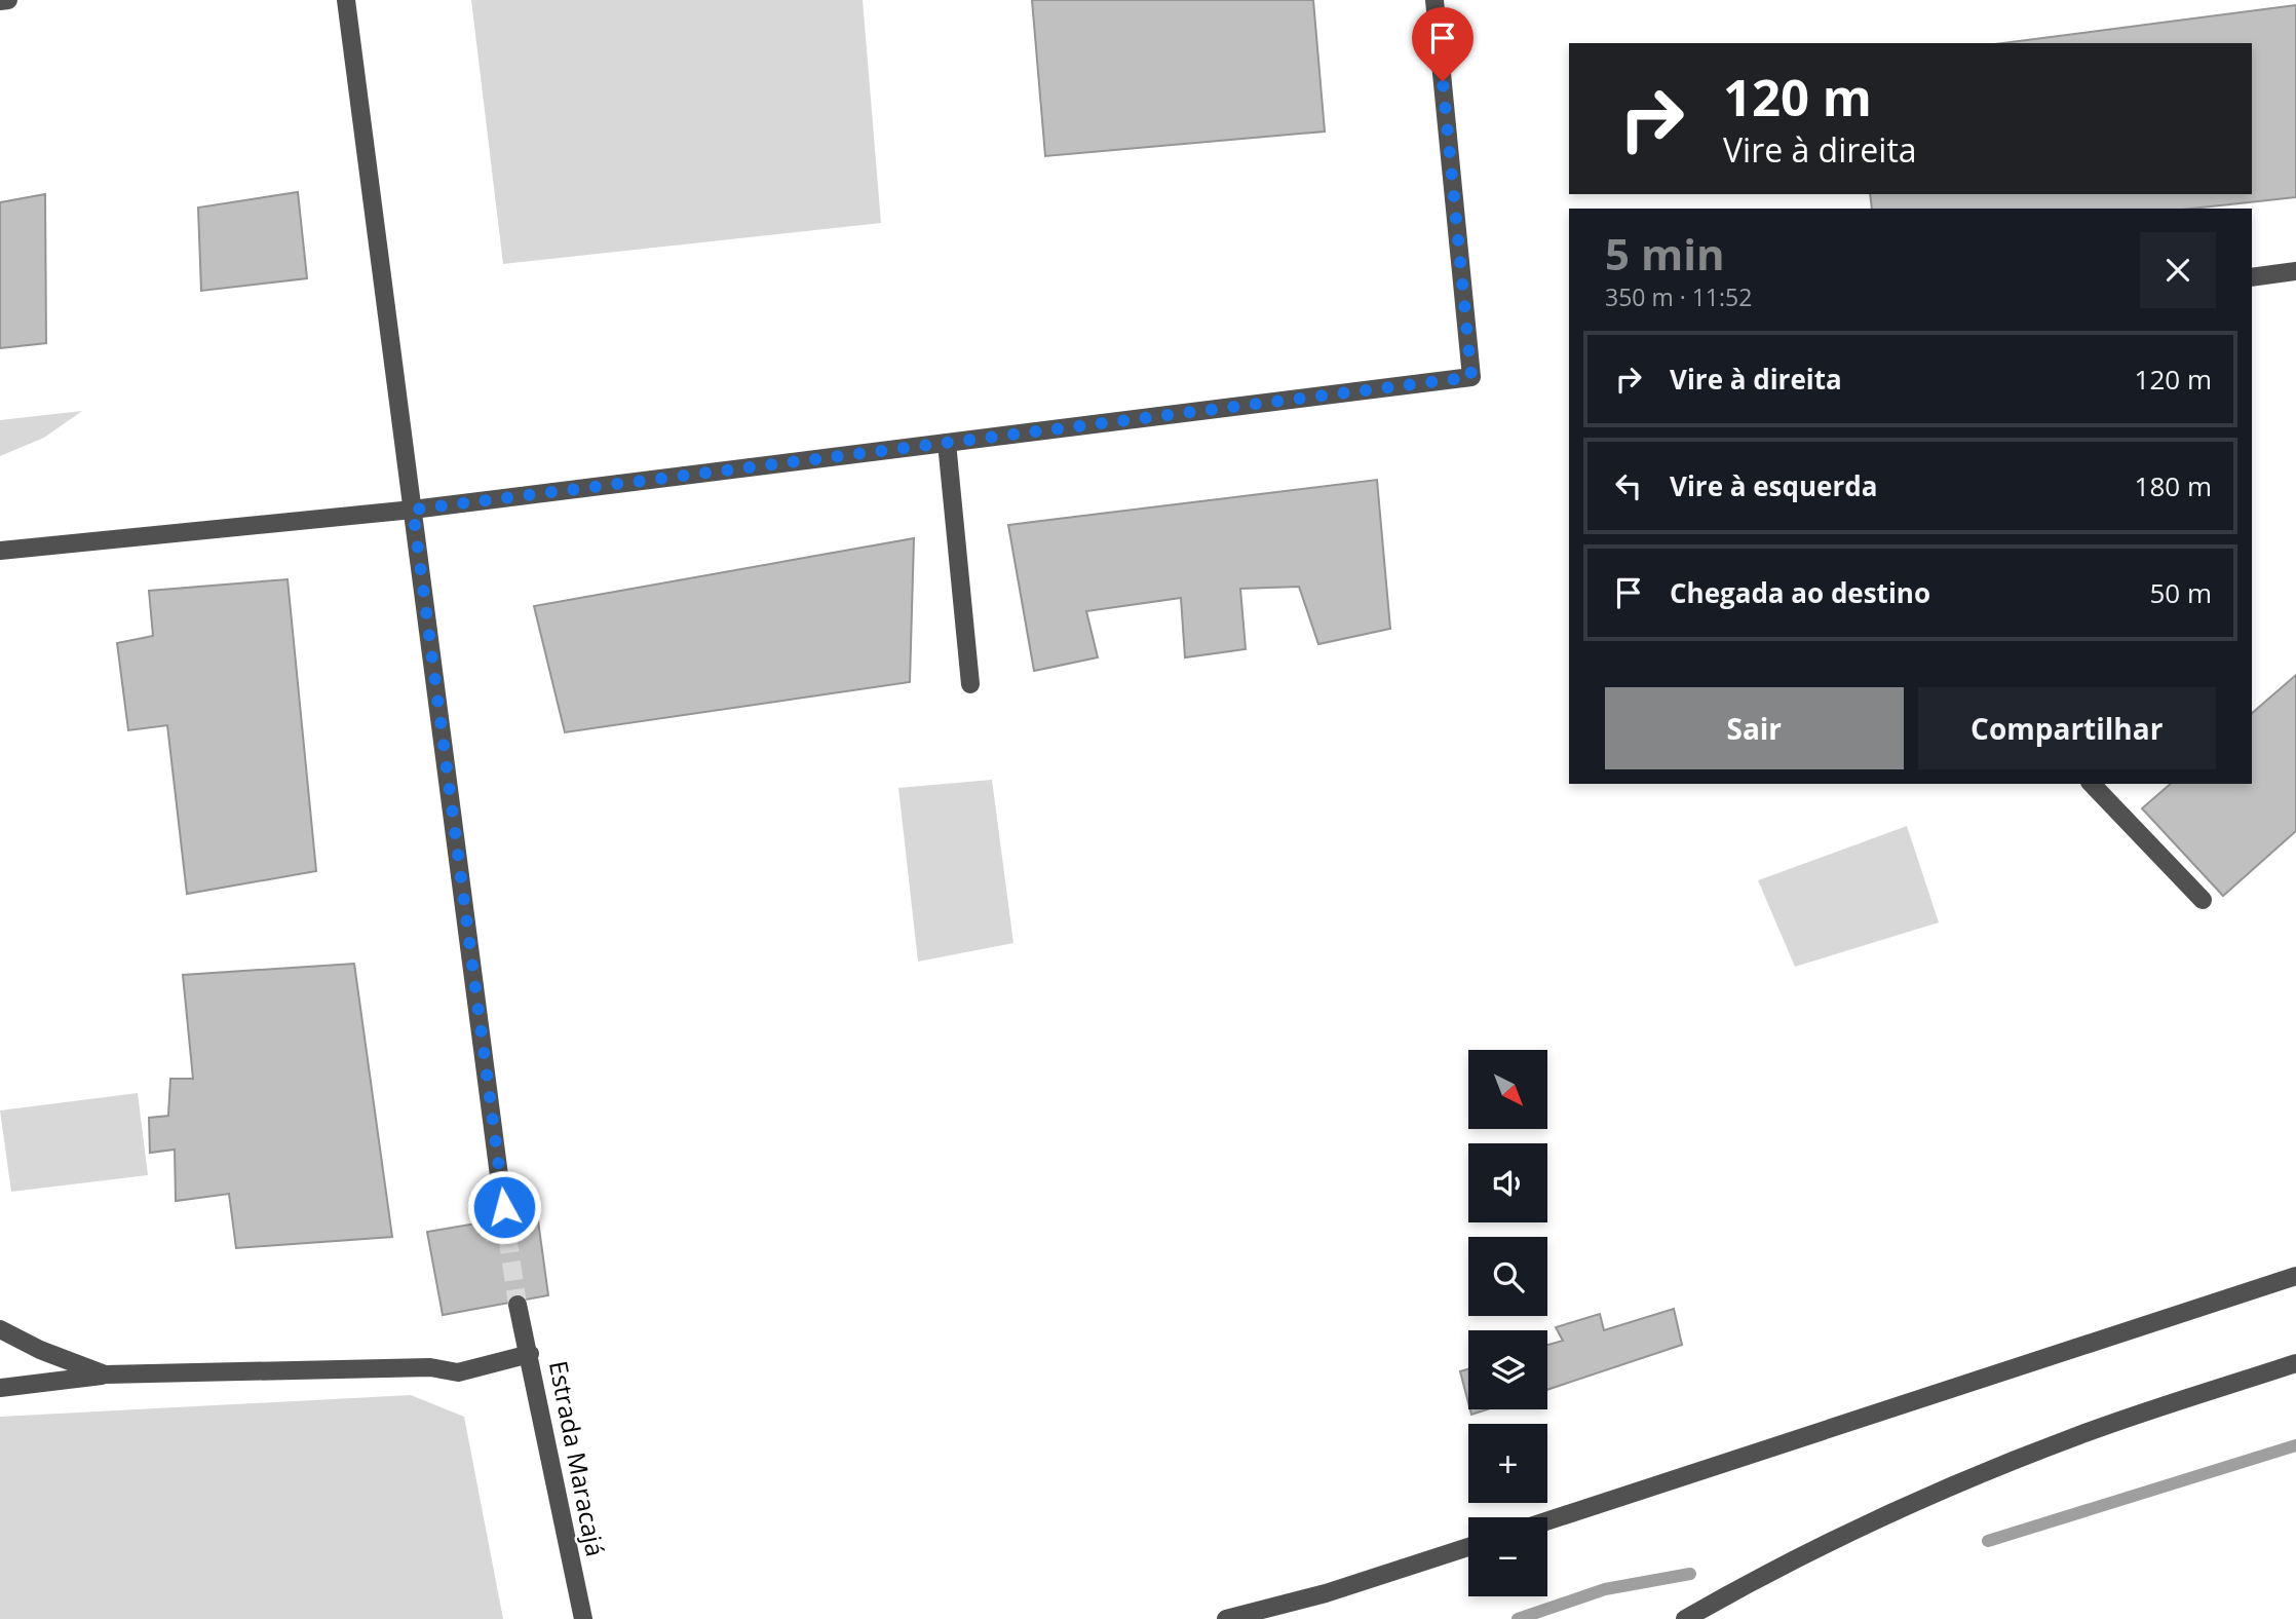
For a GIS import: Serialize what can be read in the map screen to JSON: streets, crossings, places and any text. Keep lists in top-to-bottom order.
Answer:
{
  "streets": {
    "street": ["Estrada Maracajá"]
  },
  "north": "bottom right",
  "page": {
    "turn": ["120 m", "Vire à direita"],
    "heading": ["5 min", "350 m · 11:52"],
    "list": [
      {
        "name": "Vire à direita",
        "value": "120 m"
      },
      {
        "name": "Vire à esquerda",
        "value": "180 m"
      },
      {
        "name": "Chegada ao destino",
        "value": "50 m"
      }
    ],
    "buttons": ["Sair", "Compartilhar"],
    "map_buttons": ["+", "−"]
  }
}
